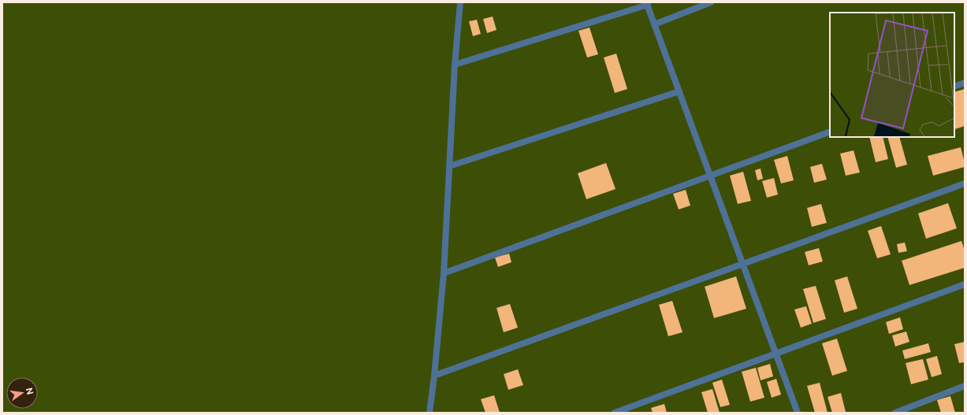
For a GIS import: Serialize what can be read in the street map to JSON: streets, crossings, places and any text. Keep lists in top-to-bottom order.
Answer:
{
  "north": "right"
}
